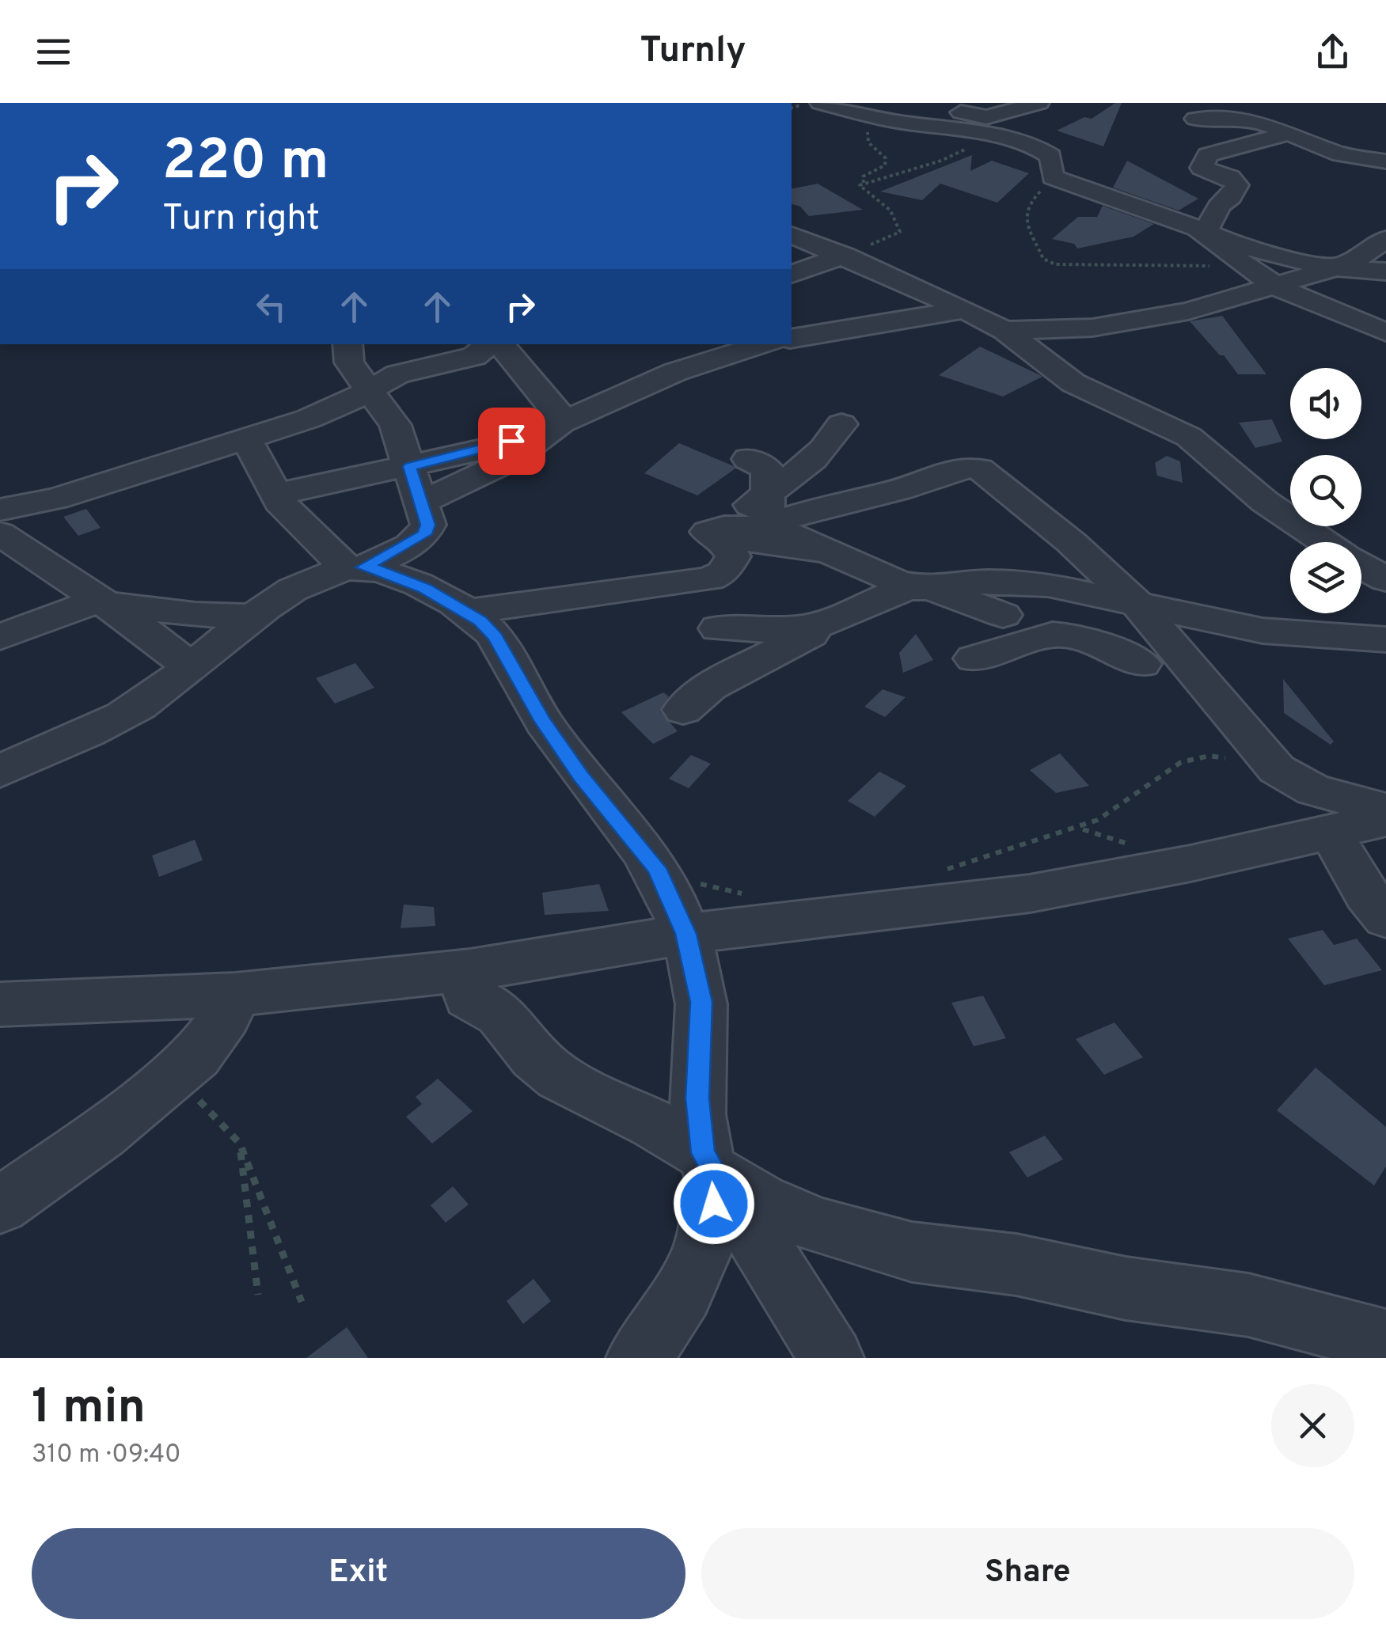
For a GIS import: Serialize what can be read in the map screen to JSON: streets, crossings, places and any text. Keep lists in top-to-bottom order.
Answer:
{
  "page": {
    "header": "Turnly",
    "turn": ["220 m", "Turn right"],
    "heading": ["1 min", "310 m · 09:40"],
    "buttons": ["Exit", "Share"]
  }
}
